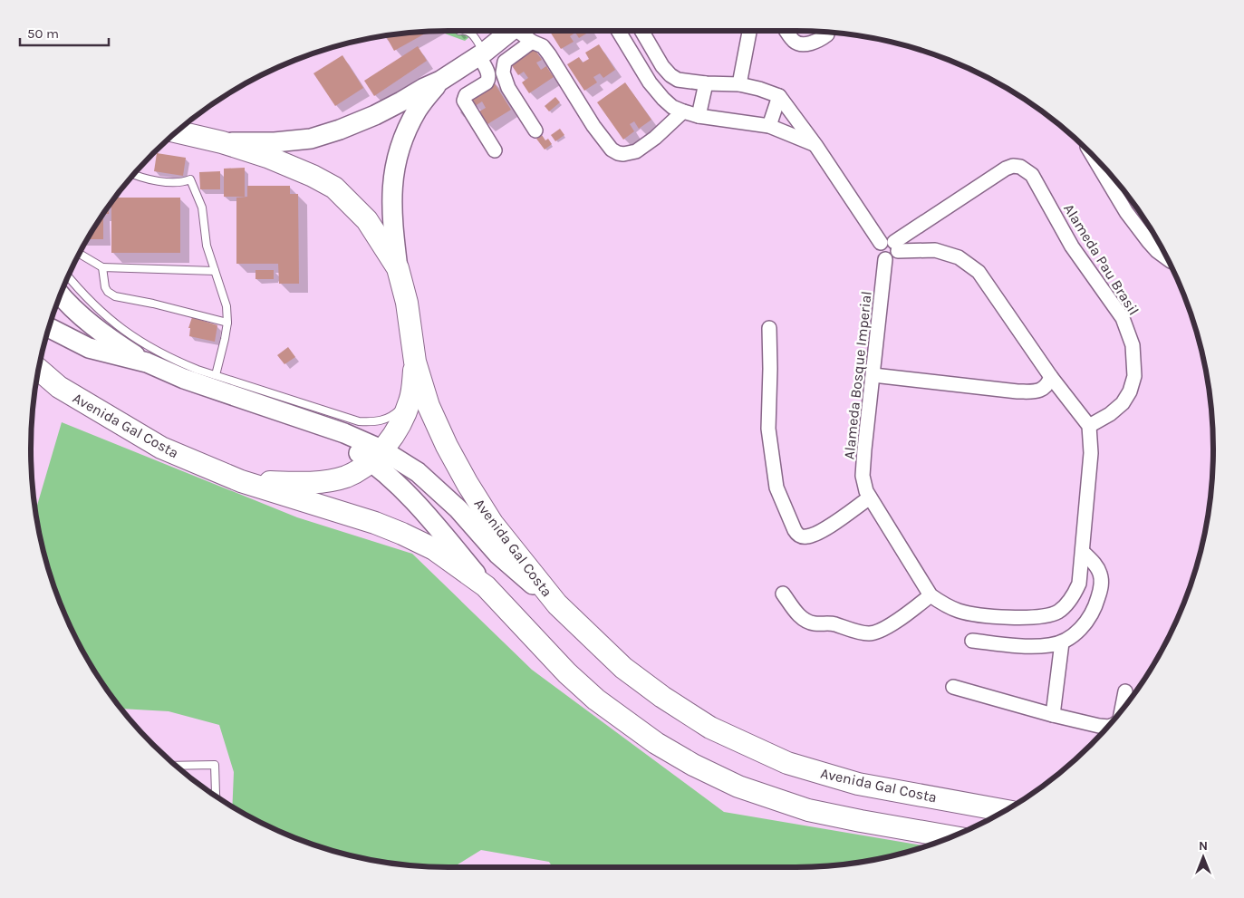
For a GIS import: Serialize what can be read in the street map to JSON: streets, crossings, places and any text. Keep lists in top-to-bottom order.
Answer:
{
  "streets": {
    "main road": ["Avenida Gal Costa"],
    "street": ["Alameda Pau Brasil", "Alameda Bosque Imperial"]
  },
  "crossings": [
    ["Alameda Pau Brasil", "Alameda Bosque Imperial"]
  ],
  "scale_bar": "50 m",
  "north": "top"
}
